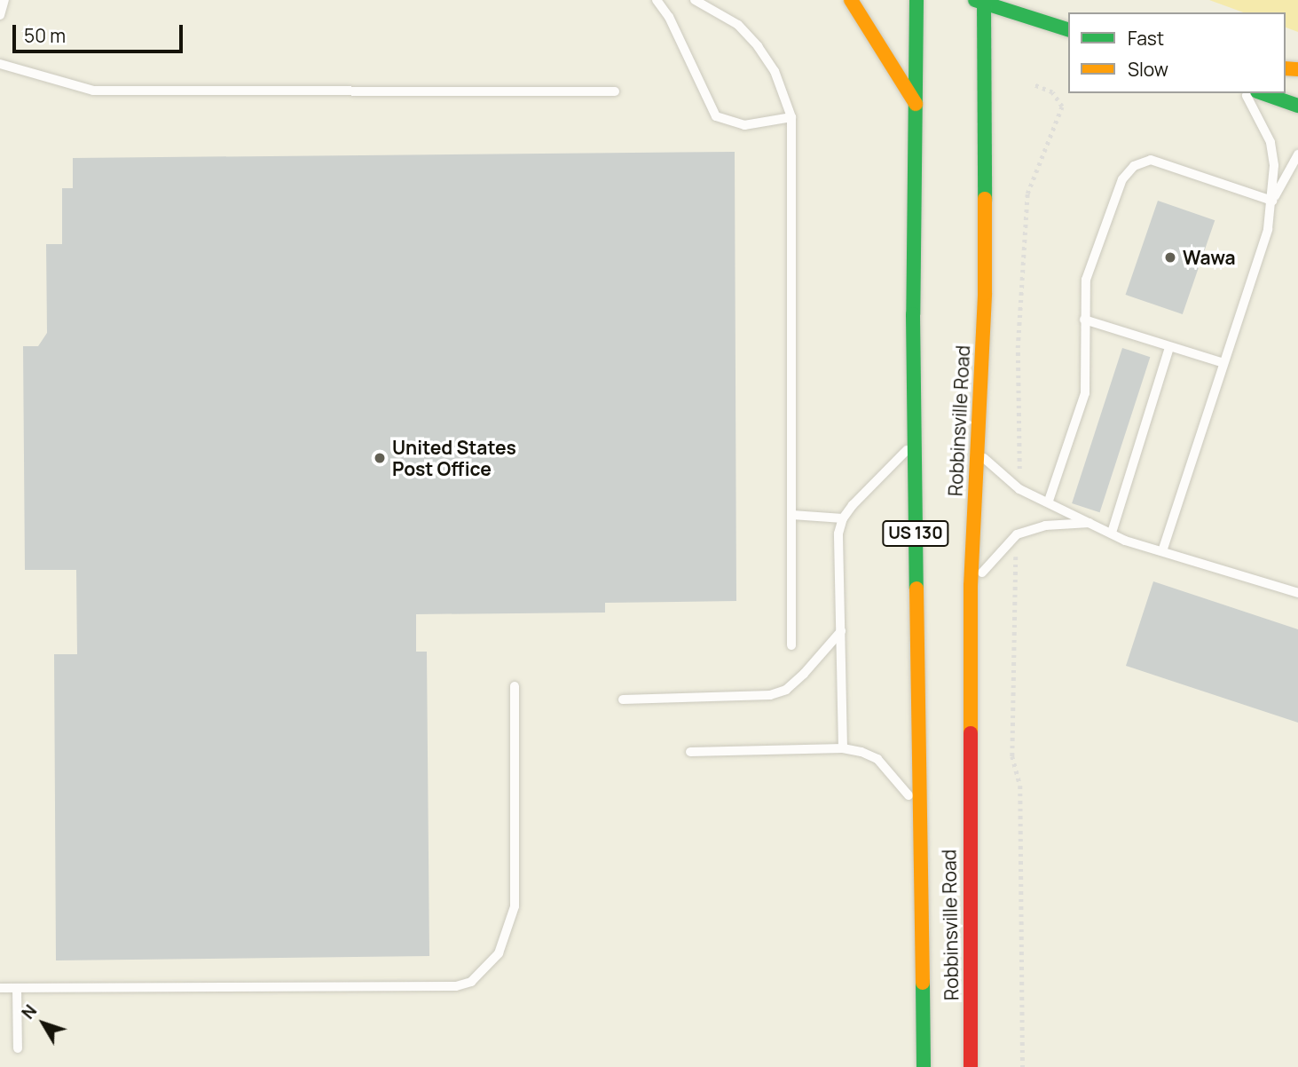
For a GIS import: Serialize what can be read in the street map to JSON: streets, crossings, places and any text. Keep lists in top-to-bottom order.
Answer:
{
  "streets": {
    "main road": ["Robbinsville Road", "US 130"]
  },
  "places": ["Wawa", "United States Post Office"],
  "legend": ["Fast", "Slow"],
  "scale_bar": "50 m",
  "north": "top left"
}
